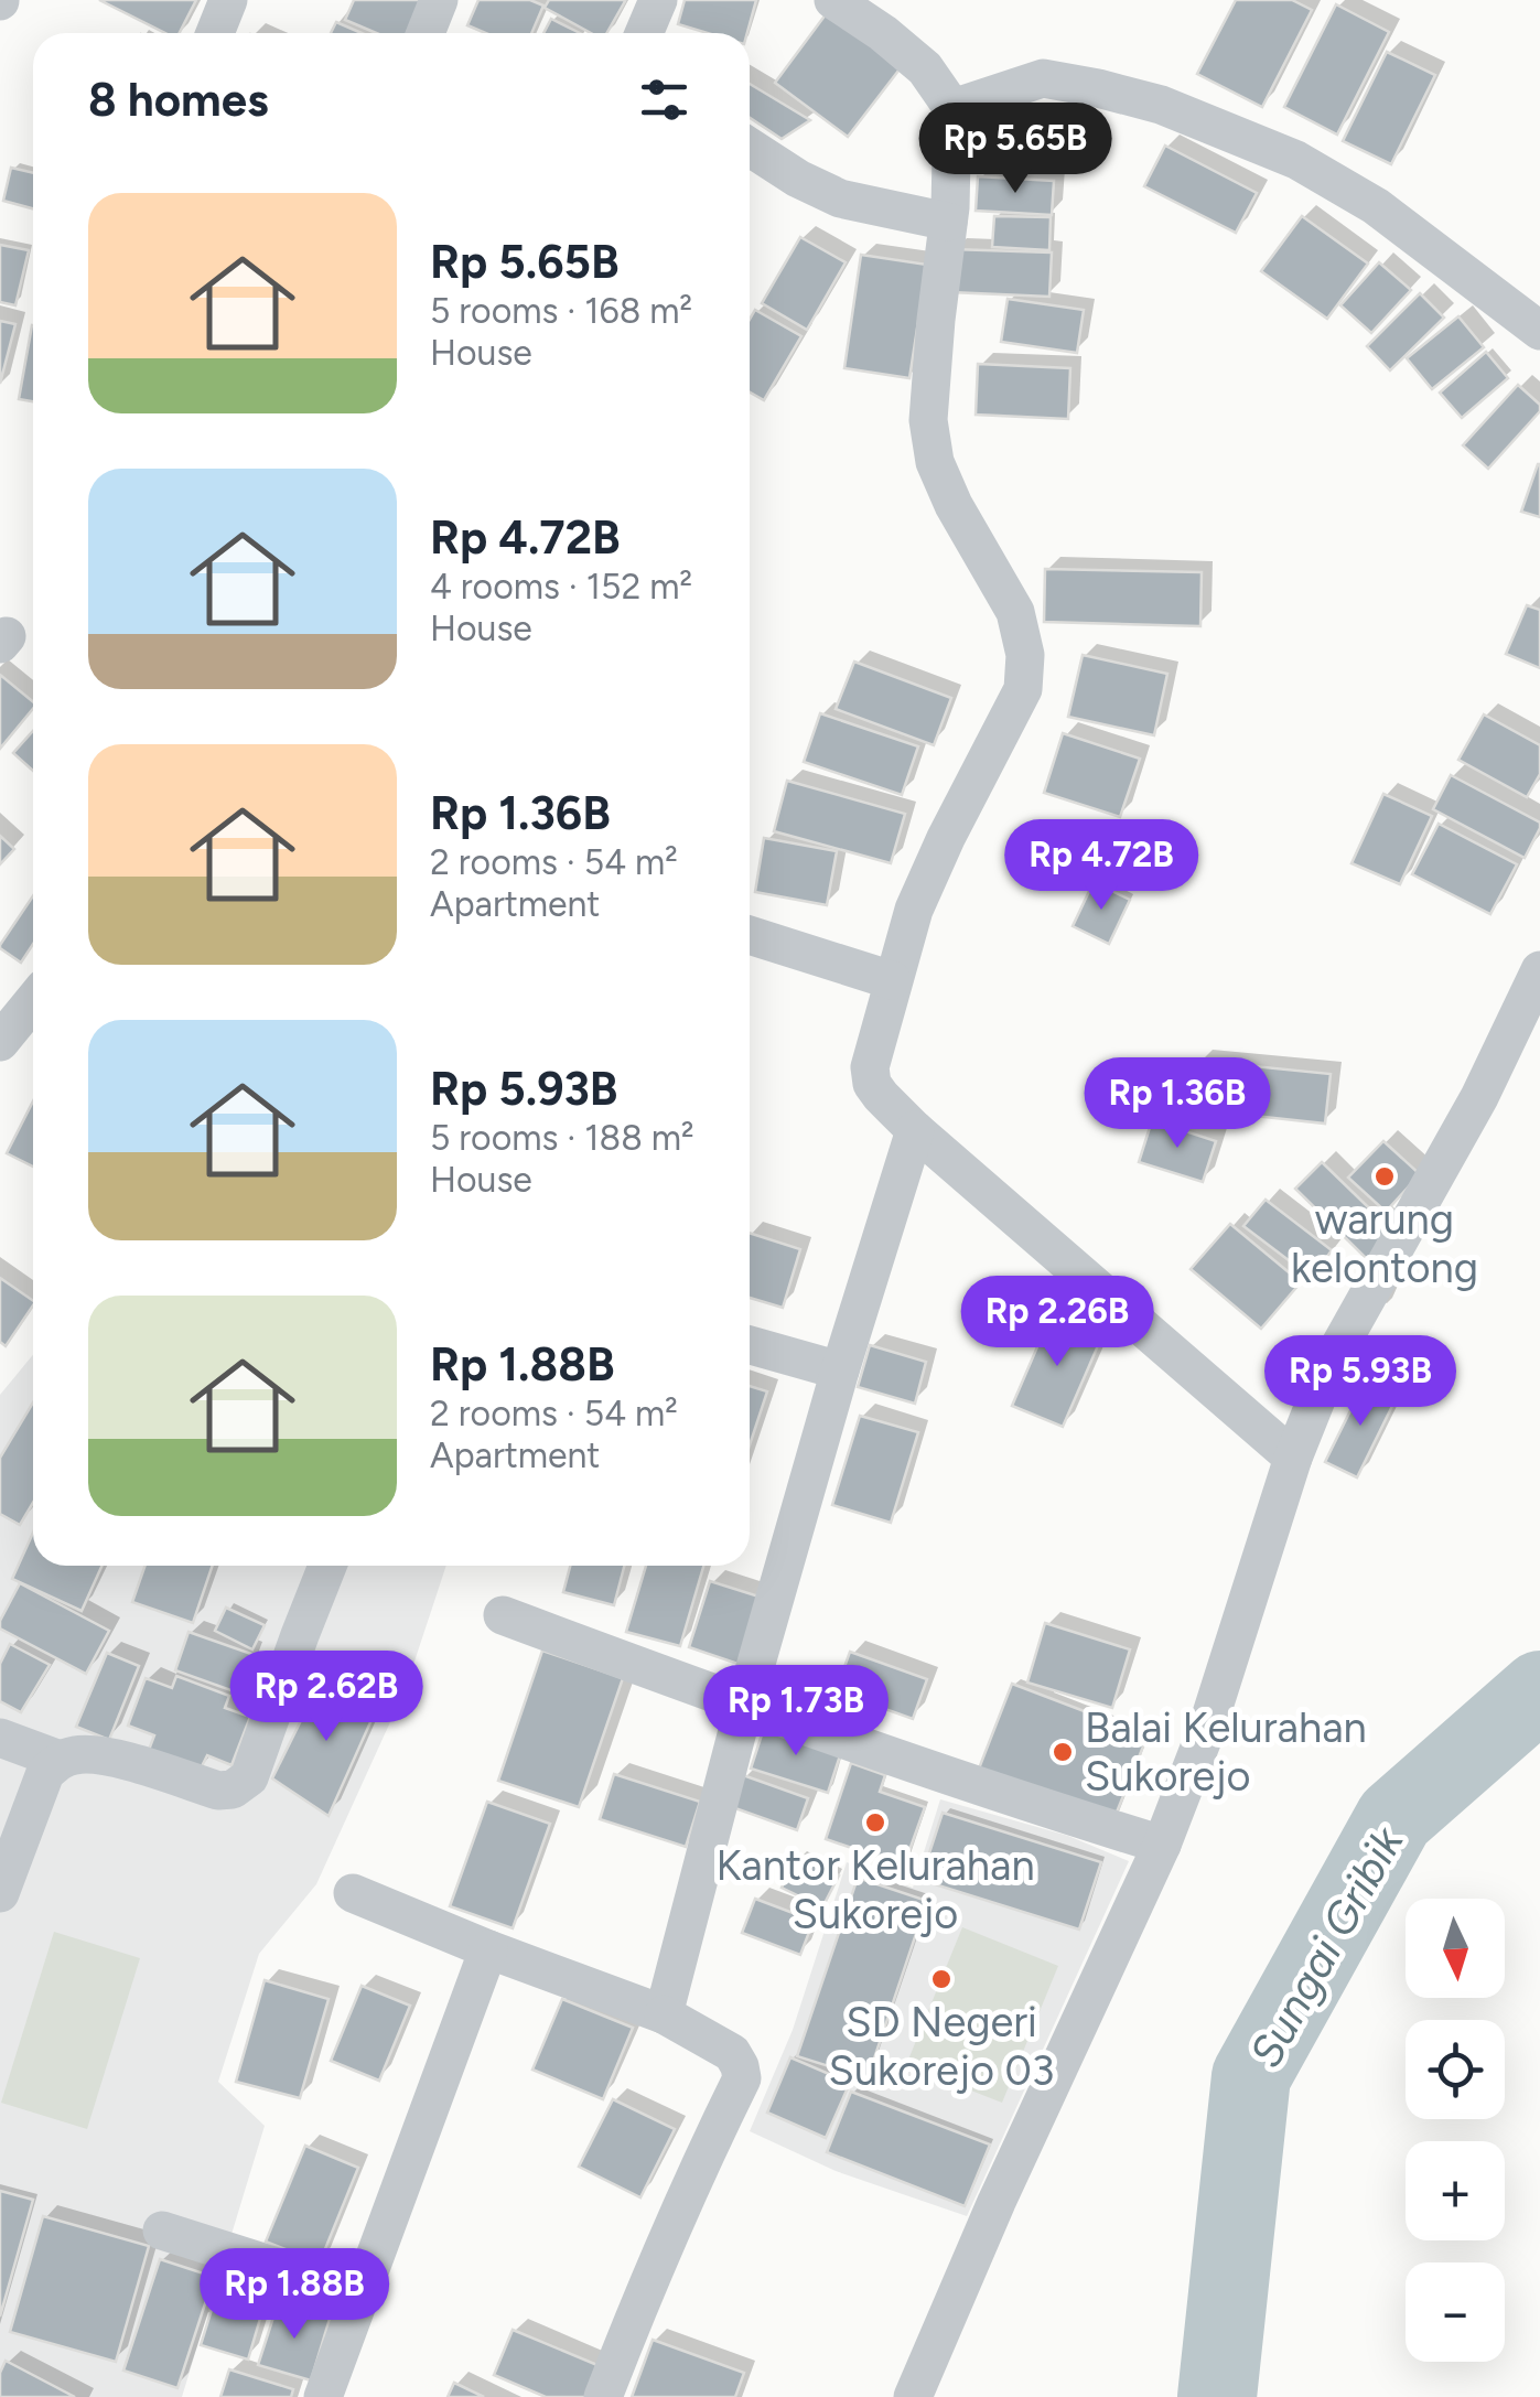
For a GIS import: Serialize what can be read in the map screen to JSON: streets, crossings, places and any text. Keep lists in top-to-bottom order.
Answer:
{
  "water": ["Sungai Gribik"],
  "places": [
    "warung kelontong",
    "Balai Kelurahan Sukorejo",
    "Kantor Kelurahan Sukorejo",
    "SD Negeri Sukorejo 03"
  ],
  "north": "bottom",
  "page": {
    "heading": "8 homes",
    "price": [
      "Rp 5.65B",
      "Rp 4.72B",
      "Rp 1.36B",
      "Rp 2.26B",
      "Rp 5.93B",
      "Rp 2.62B",
      "Rp 1.73B",
      "Rp 1.88B"
    ],
    "list": [
      {
        "name": "Rp 5.65B",
        "note": "5 rooms · 168 m² · House"
      },
      {
        "name": "Rp 4.72B",
        "note": "4 rooms · 152 m² · House"
      },
      {
        "name": "Rp 1.36B",
        "note": "2 rooms · 54 m² · Apartment"
      },
      {
        "name": "Rp 5.93B",
        "note": "5 rooms · 188 m² · House"
      },
      {
        "name": "Rp 1.88B",
        "note": "2 rooms · 54 m² · Apartment"
      }
    ],
    "map_buttons": ["+", "−"]
  }
}
